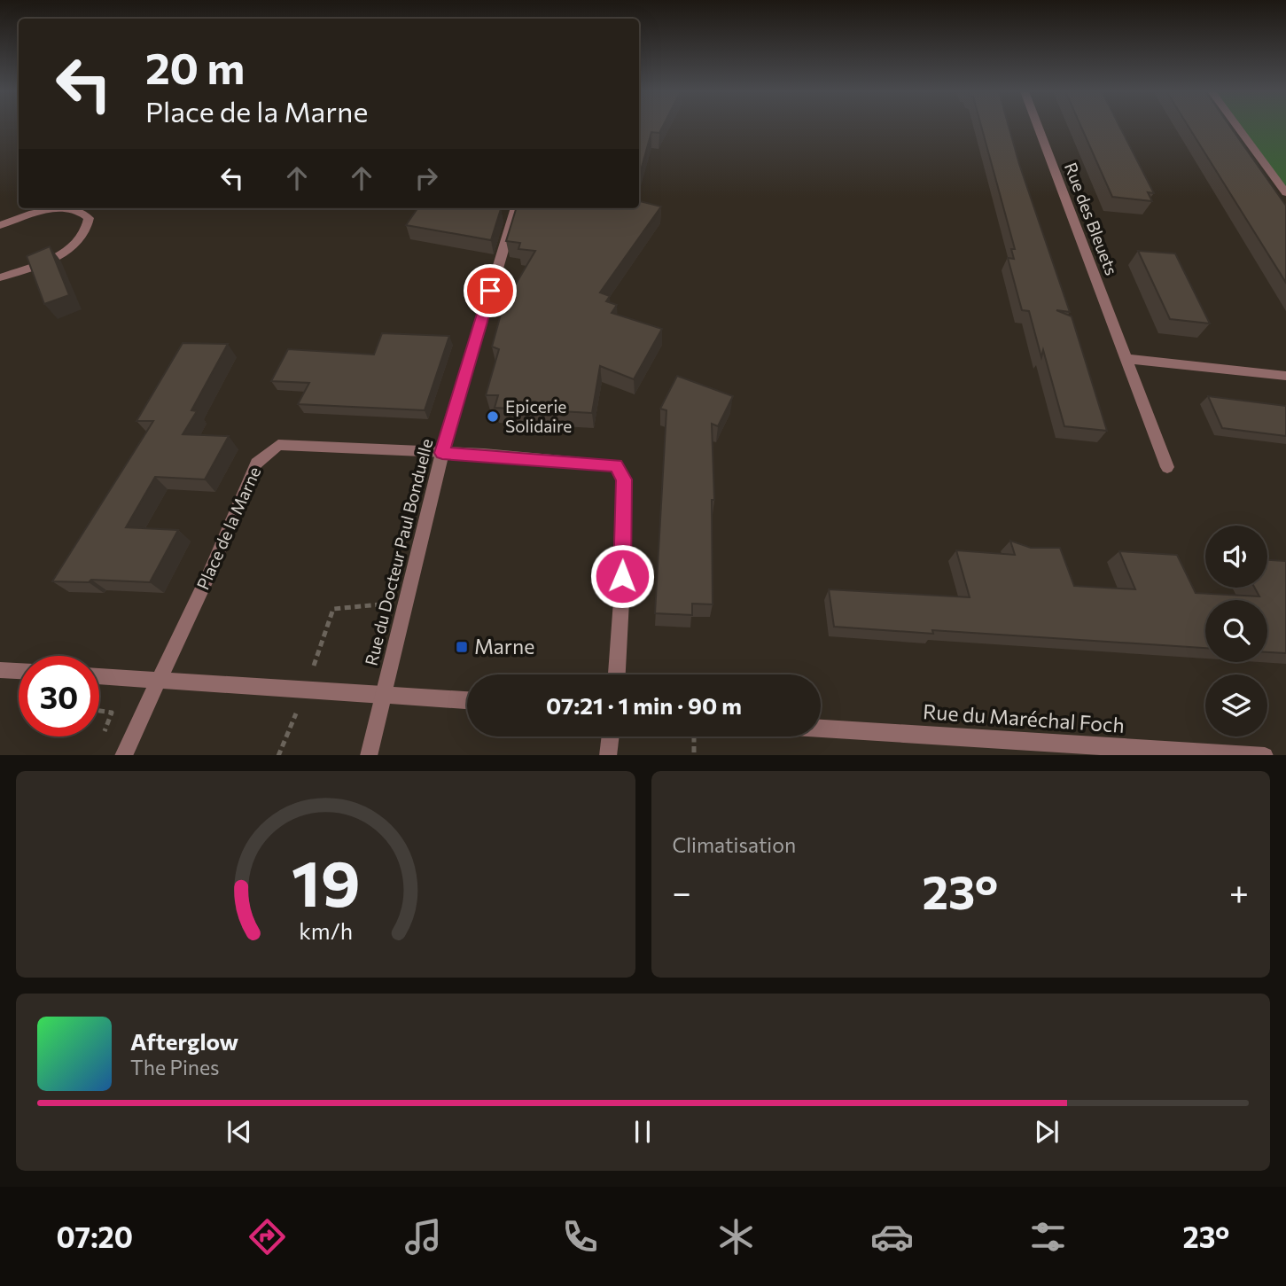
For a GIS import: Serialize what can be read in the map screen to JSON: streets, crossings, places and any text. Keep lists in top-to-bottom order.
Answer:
{
  "streets": {
    "street": [
      "Rue des Bleuets",
      "Place de la Marne",
      "Rue du Docteur Paul Bonduelle",
      "Rue du Maréchal Foch"
    ]
  },
  "crossings": [
    ["Place de la Marne", "Rue du Docteur Paul Bonduelle"]
  ],
  "places": {
    "other": ["Epicerie Solidaire"],
    "transit": ["Marne"]
  },
  "page": {
    "turn": ["20 m", "Place de la Marne"],
    "limit": "30",
    "trip": "07:21 · 1 min · 90 m",
    "tile": "Climatisation",
    "heat": ["−", "23°", "+"],
    "song": ["Afterglow", "The Pines"],
    "tabs": ["07:20", "23°"],
    "gauge": ["19", "km/h"]
  }
}
